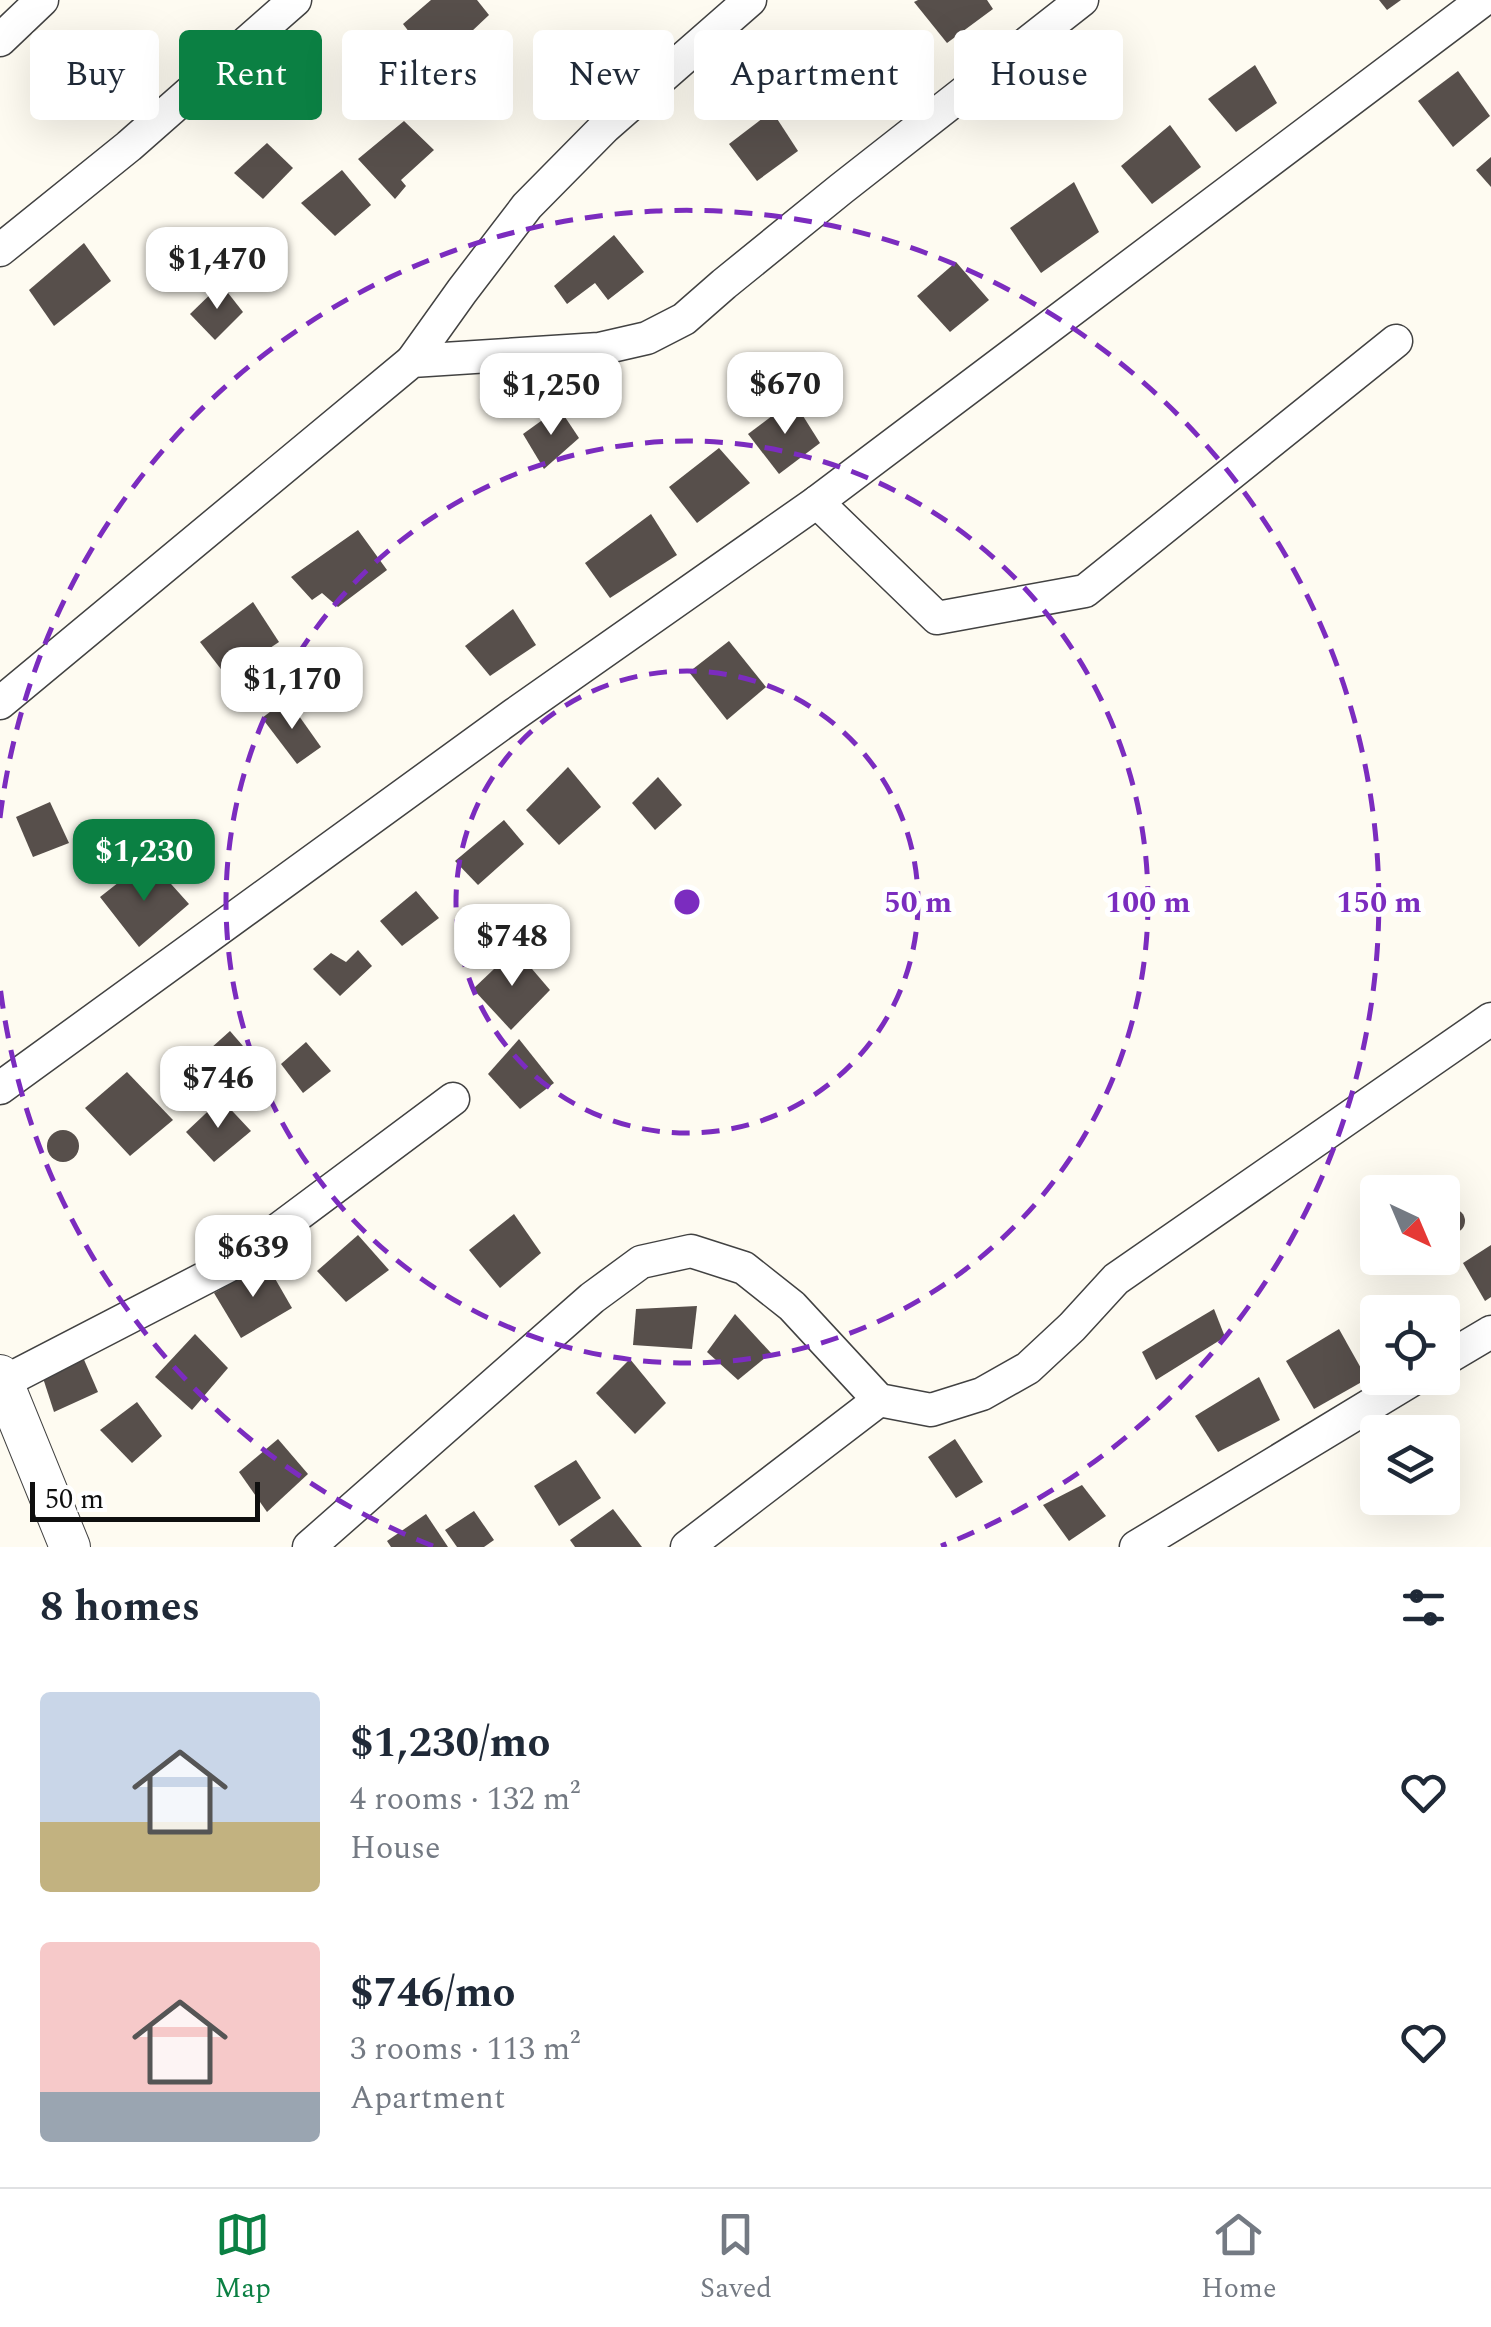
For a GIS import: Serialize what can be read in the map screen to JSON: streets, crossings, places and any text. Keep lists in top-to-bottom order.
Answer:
{
  "scale_bar": "50 m",
  "north": "bottom right",
  "page": {
    "chip": [
      "Buy",
      "Rent",
      "Filters",
      "New",
      "Apartment",
      "House"
    ],
    "price": [
      "$1,470",
      "$670",
      "$1,250",
      "$1,170",
      "$1,230",
      "$748",
      "$746",
      "$639"
    ],
    "scale": "50 m",
    "heading": "8 homes",
    "list": [
      {
        "name": "$1,230/mo",
        "note": "4 rooms · 132 m² · House"
      },
      {
        "name": "$746/mo",
        "note": "3 rooms · 113 m² · Apartment"
      }
    ],
    "tabs": ["Map", "Saved", "Home"]
  },
  "rings": ["50 m", "100 m", "150 m"]
}
